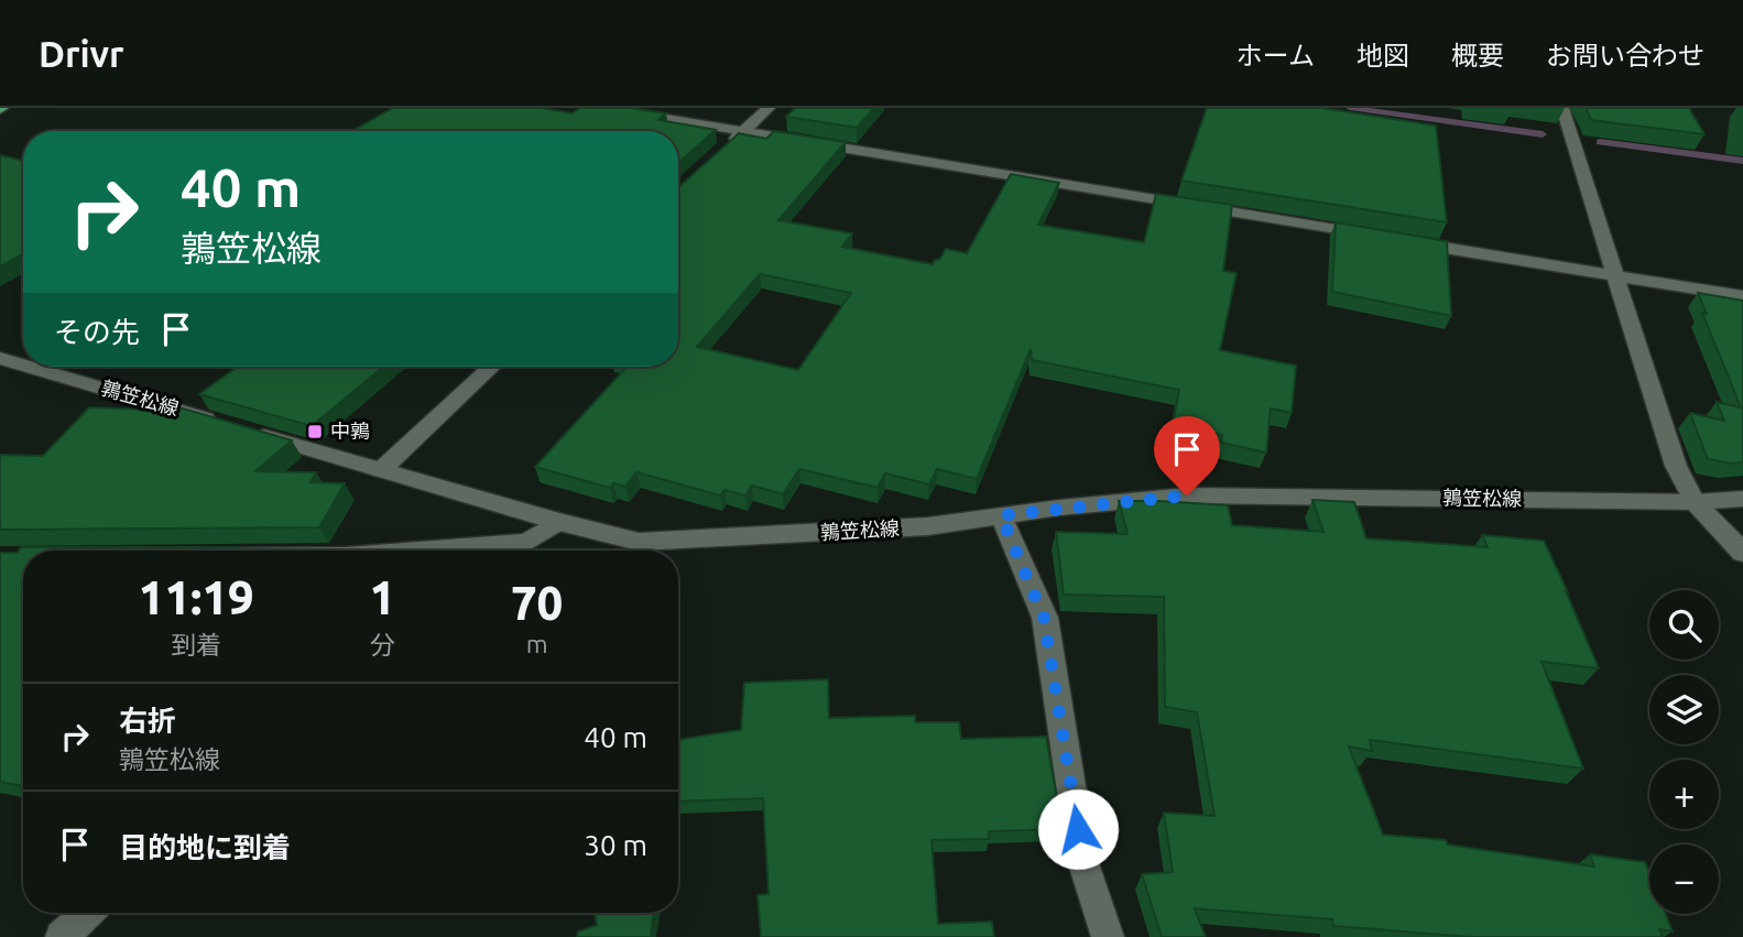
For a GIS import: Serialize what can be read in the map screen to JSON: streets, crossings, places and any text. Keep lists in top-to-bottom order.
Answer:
{
  "streets": {
    "street": ["鶉笠松線"]
  },
  "places": {
    "transit": ["中鶉"]
  },
  "page": {
    "header": "Drivr",
    "nav": [
      "ホーム",
      "地図",
      "概要",
      "お問い合わせ"
    ],
    "turn": ["40 m", "鶉笠松線"],
    "then": "その先",
    "eta": [
      "11:19",
      "到着",
      "1",
      "分",
      "70",
      "m"
    ],
    "map_buttons": ["+", "−"],
    "list": [
      {
        "name": "右折",
        "note": "鶉笠松線",
        "value": "40 m"
      },
      {
        "name": "目的地に到着",
        "value": "30 m"
      }
    ]
  }
}
